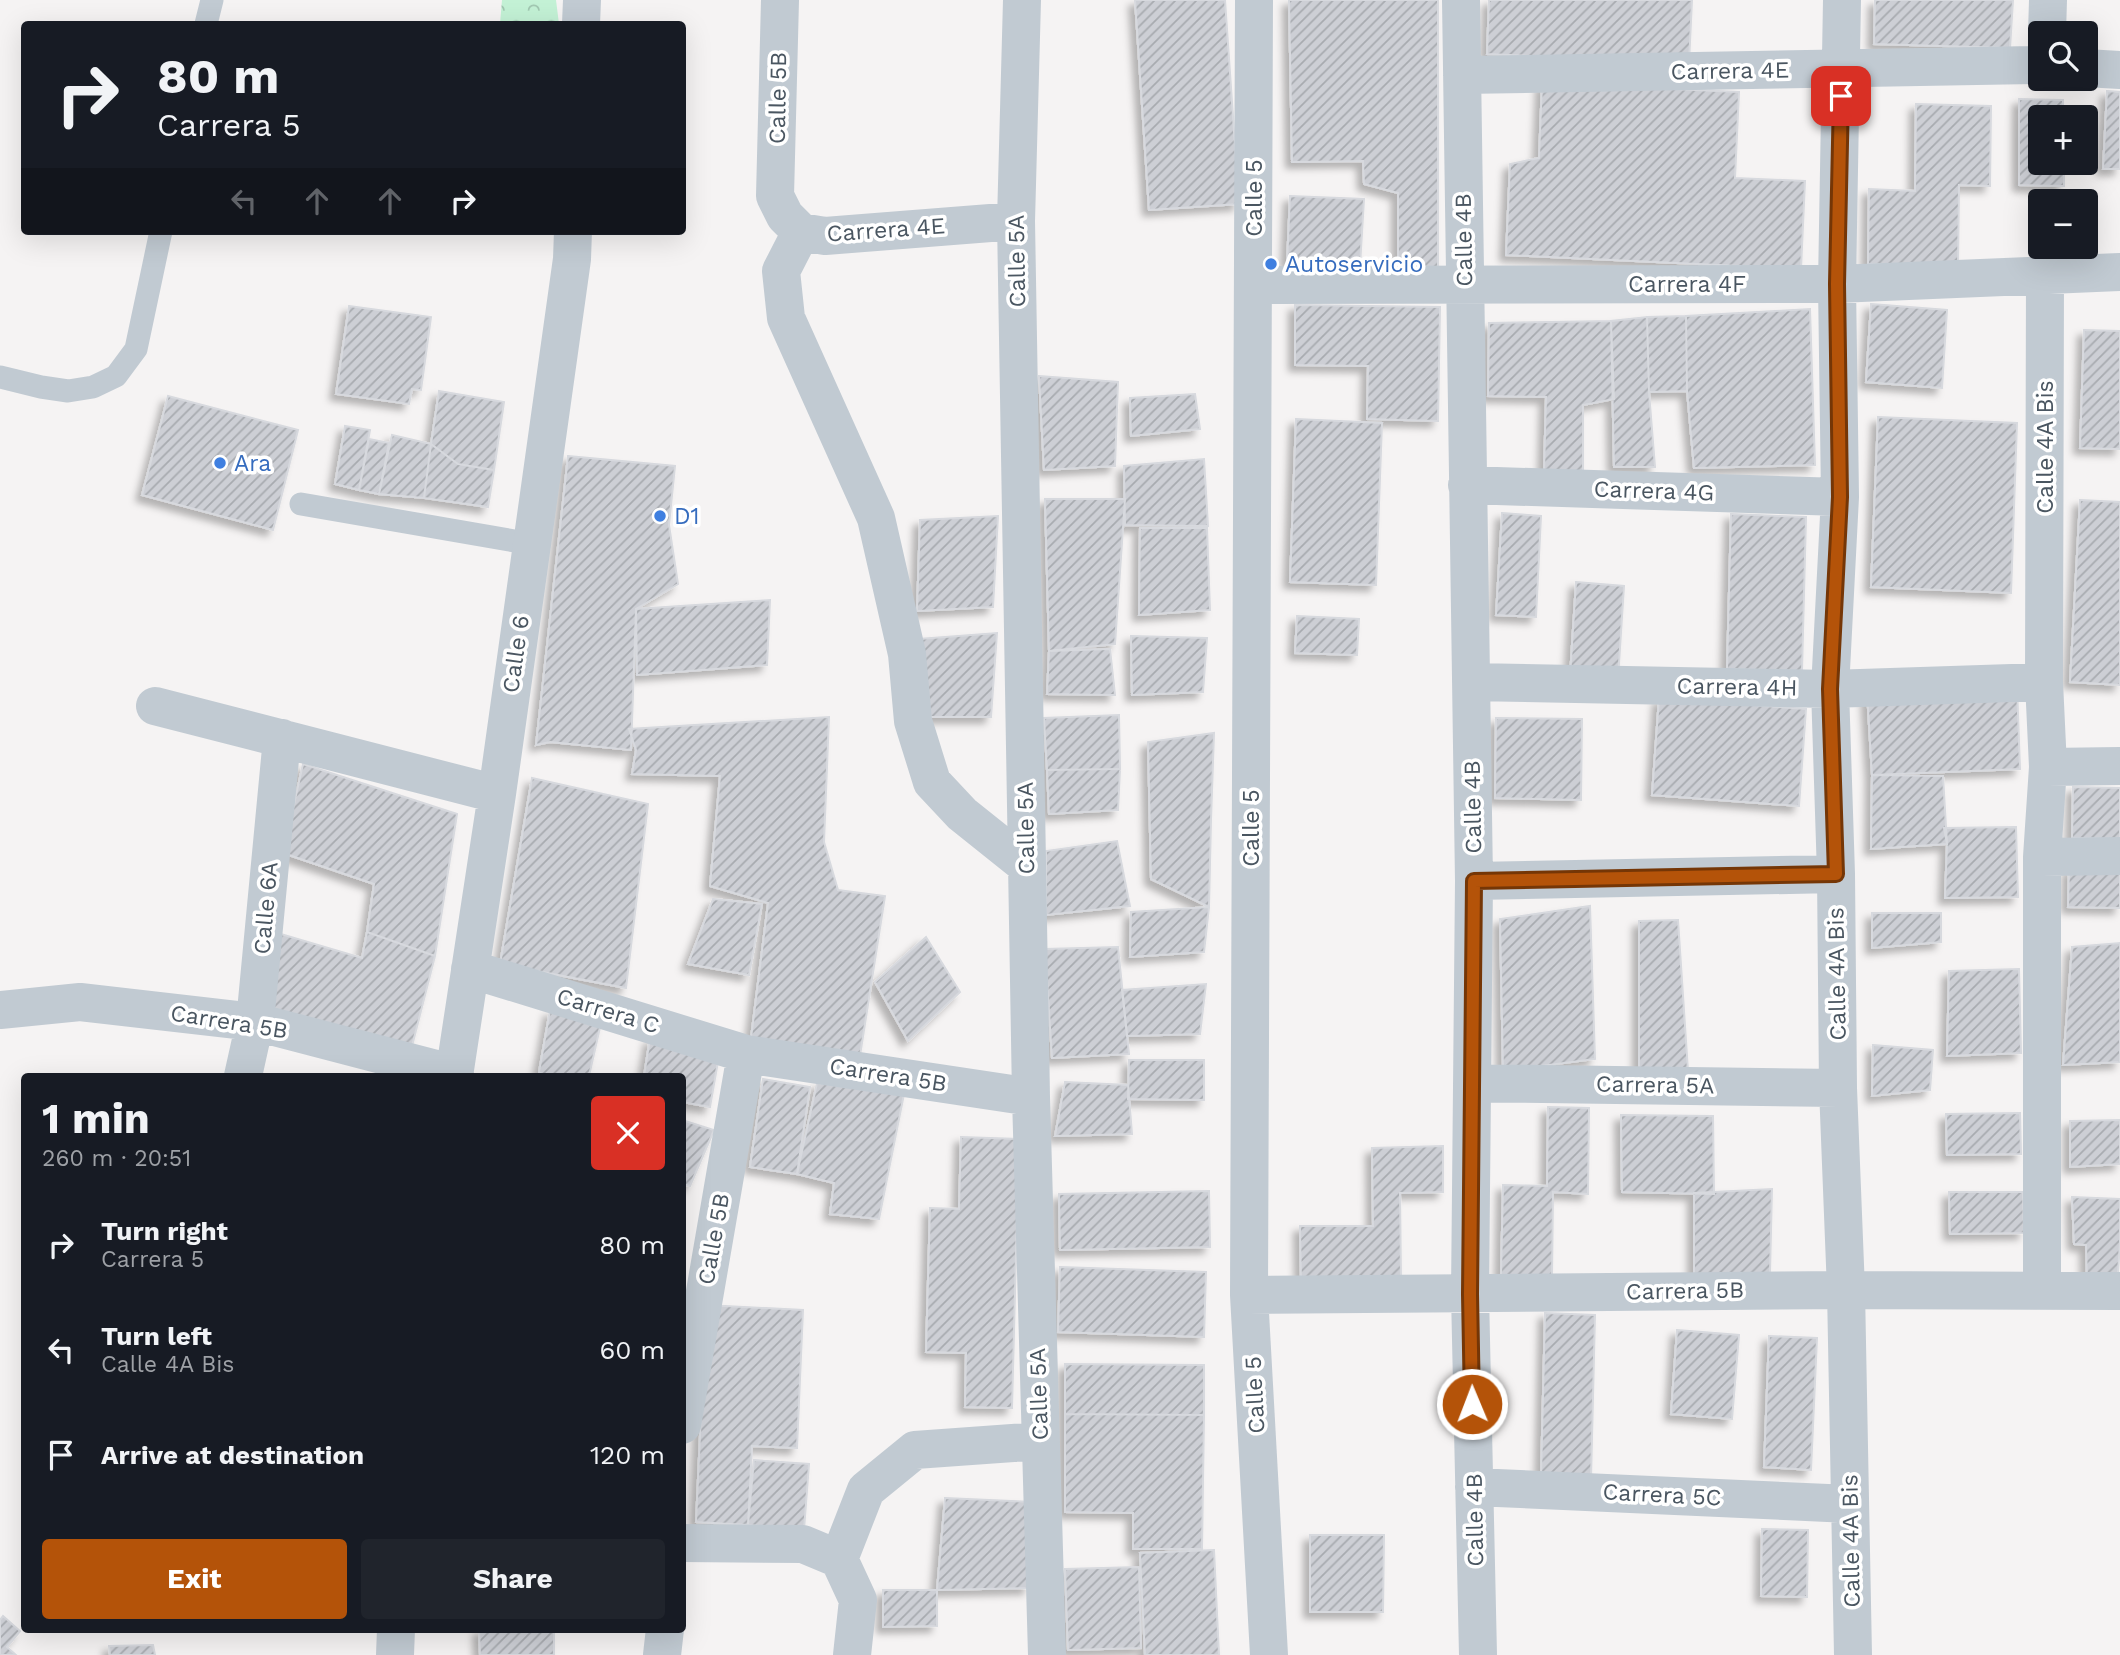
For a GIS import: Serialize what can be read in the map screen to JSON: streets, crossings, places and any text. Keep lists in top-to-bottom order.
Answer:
{
  "streets": {
    "street": [
      "Carrera 4E",
      "Calle 5B",
      "Calle 5",
      "Calle 4B",
      "Calle 5A",
      "Carrera 4F",
      "Calle 4A Bis",
      "Carrera 4G",
      "Calle 6",
      "Carrera 4H",
      "Calle 6A",
      "Carrera C",
      "Carrera 5B",
      "Carrera 5A",
      "Carrera 5C"
    ]
  },
  "crossings": [
    ["Carrera 4E", "Calle 5B"],
    ["Carrera 4E", "Calle 4B"],
    ["Carrera 4E", "Calle 5A"],
    ["Carrera 4E", "Calle 4A Bis"],
    ["Calle 5B", "Carrera C"],
    ["Calle 5B", "Carrera 5B"],
    ["Calle 5", "Carrera 4F"],
    ["Calle 5", "Carrera 5B"],
    ["Calle 4B", "Carrera 4F"],
    ["Calle 4B", "Carrera 4G"],
    ["Calle 4B", "Carrera 4H"],
    ["Calle 4B", "Carrera 5B"],
    ["Calle 4B", "Carrera 5A"],
    ["Calle 4B", "Carrera 5C"],
    ["Calle 5A", "Carrera 5B"],
    ["Carrera 4F", "Calle 4A Bis"],
    ["Calle 4A Bis", "Carrera 4G"],
    ["Calle 4A Bis", "Carrera 4H"],
    ["Calle 4A Bis", "Carrera 5B"],
    ["Calle 4A Bis", "Carrera 5A"],
    ["Calle 4A Bis", "Carrera 5C"],
    ["Calle 6", "Carrera C"],
    ["Calle 6A", "Carrera 5B"],
    ["Carrera C", "Carrera 5B"]
  ],
  "places": ["Autoservicio", "Ara", "D1"],
  "page": {
    "map_buttons": ["+", "−"],
    "turn": ["80 m", "Carrera 5"],
    "heading": ["1 min", "260 m · 20:51"],
    "list": [
      {
        "name": "Turn right",
        "note": "Carrera 5",
        "value": "80 m"
      },
      {
        "name": "Turn left",
        "note": "Calle 4A Bis",
        "value": "60 m"
      },
      {
        "name": "Arrive at destination",
        "value": "120 m"
      }
    ],
    "buttons": ["Exit", "Share"]
  }
}
